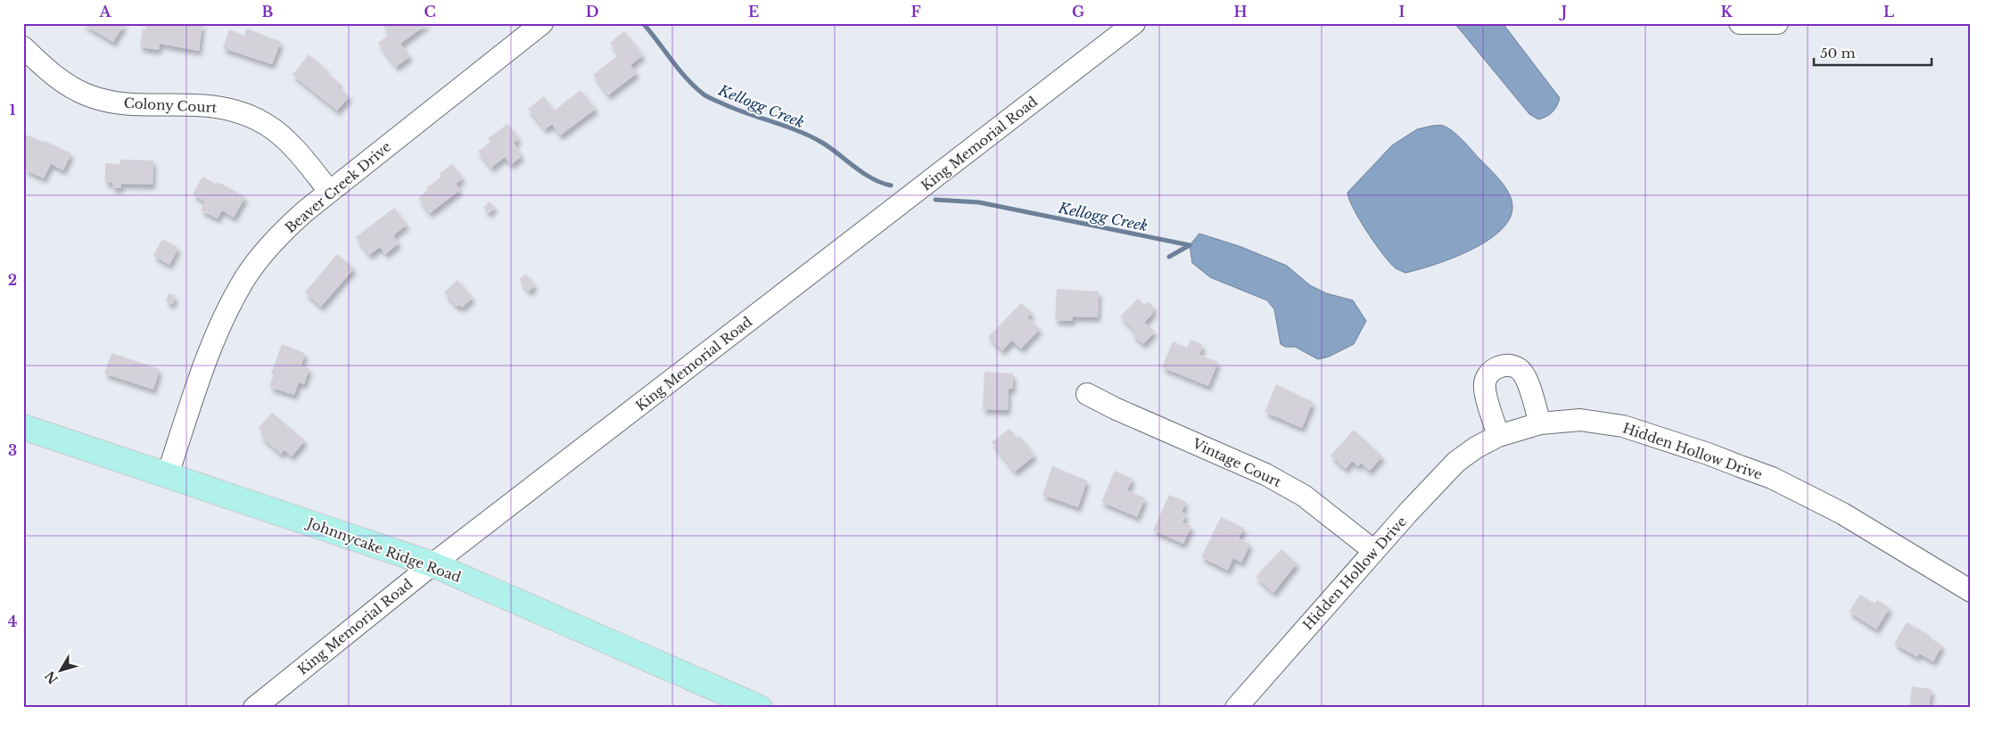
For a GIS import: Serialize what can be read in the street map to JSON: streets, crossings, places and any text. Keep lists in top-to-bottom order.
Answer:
{
  "streets": {
    "main road": ["Johnnycake Ridge Road"],
    "street": [
      "Colony Court",
      "King Memorial Road",
      "Beaver Creek Drive",
      "Hidden Hollow Drive",
      "Vintage Court"
    ]
  },
  "crossings": [
    ["Colony Court", "Beaver Creek Drive"],
    ["King Memorial Road", "Johnnycake Ridge Road"],
    ["Beaver Creek Drive", "Johnnycake Ridge Road"],
    ["Hidden Hollow Drive", "Vintage Court"]
  ],
  "water": ["Kellogg Creek"],
  "scale_bar": "50 m",
  "north": "bottom left",
  "grid": {
    "columns": [
      "A",
      "B",
      "C",
      "D",
      "E",
      "F",
      "G",
      "H",
      "I",
      "J",
      "K",
      "L"
    ],
    "rows": [
      "1",
      "2",
      "3",
      "4"
    ]
  }
}
